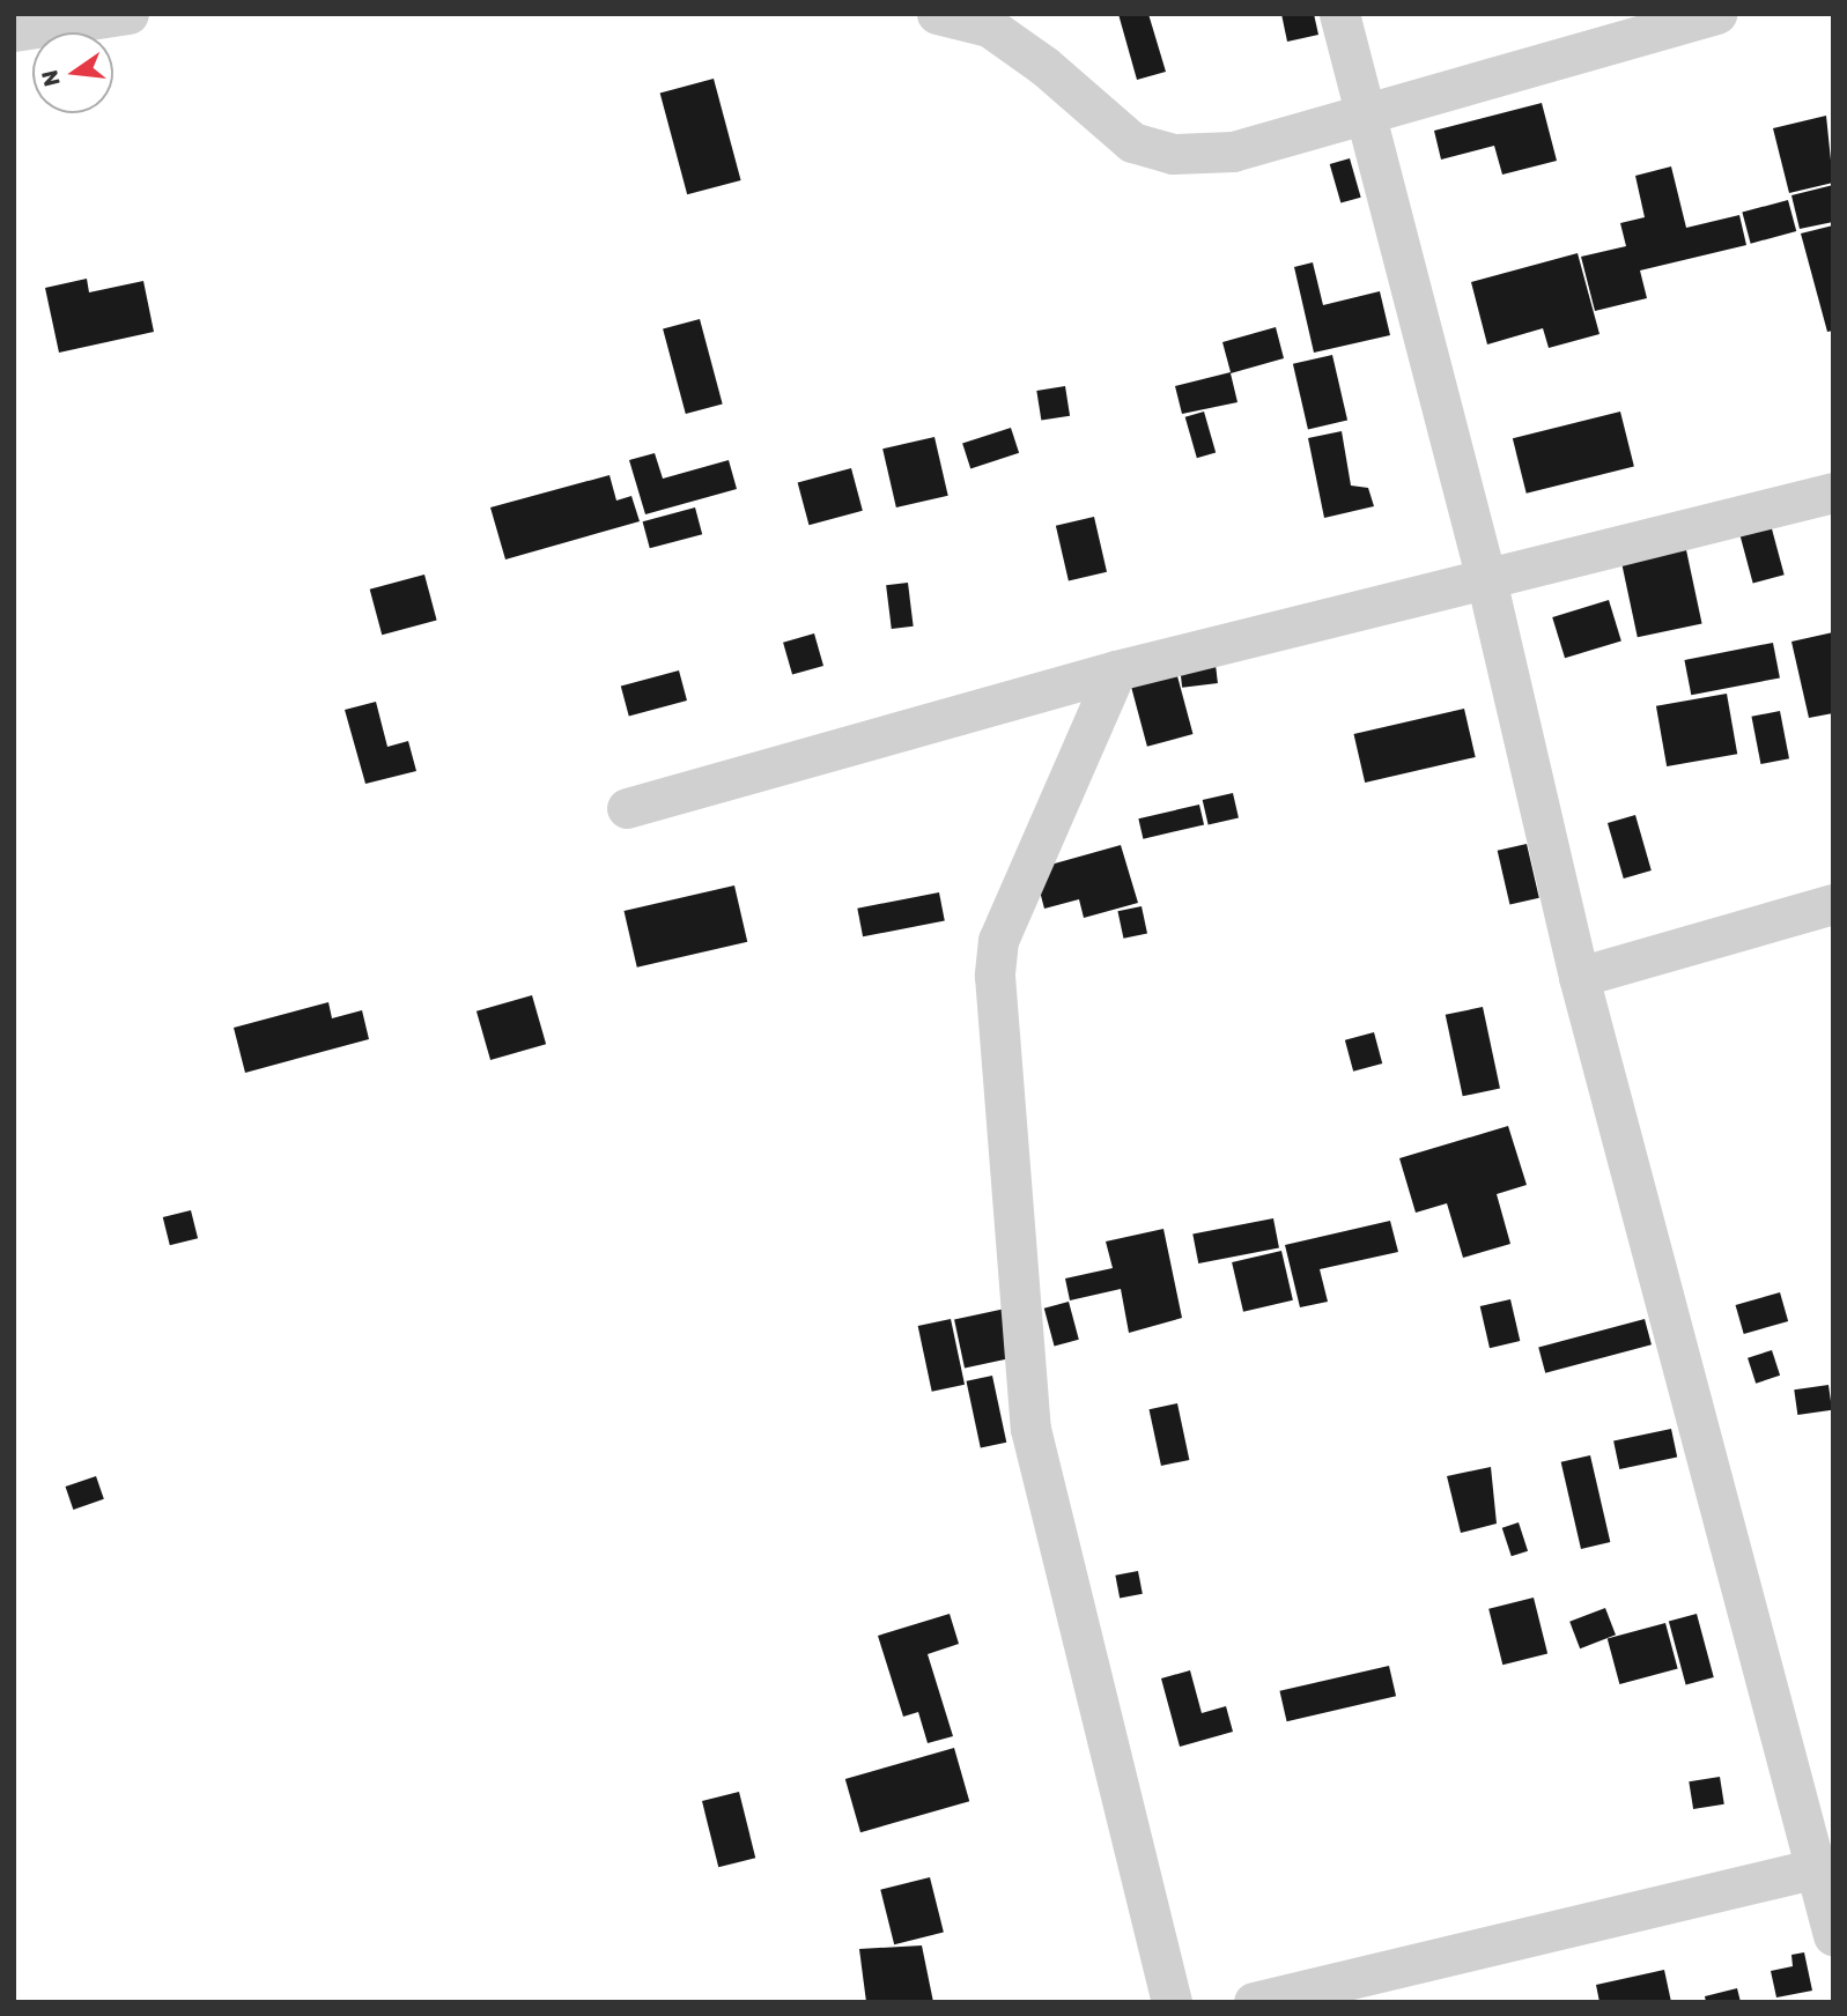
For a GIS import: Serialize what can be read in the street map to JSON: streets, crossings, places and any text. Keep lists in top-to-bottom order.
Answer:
{
  "north": "left"
}
